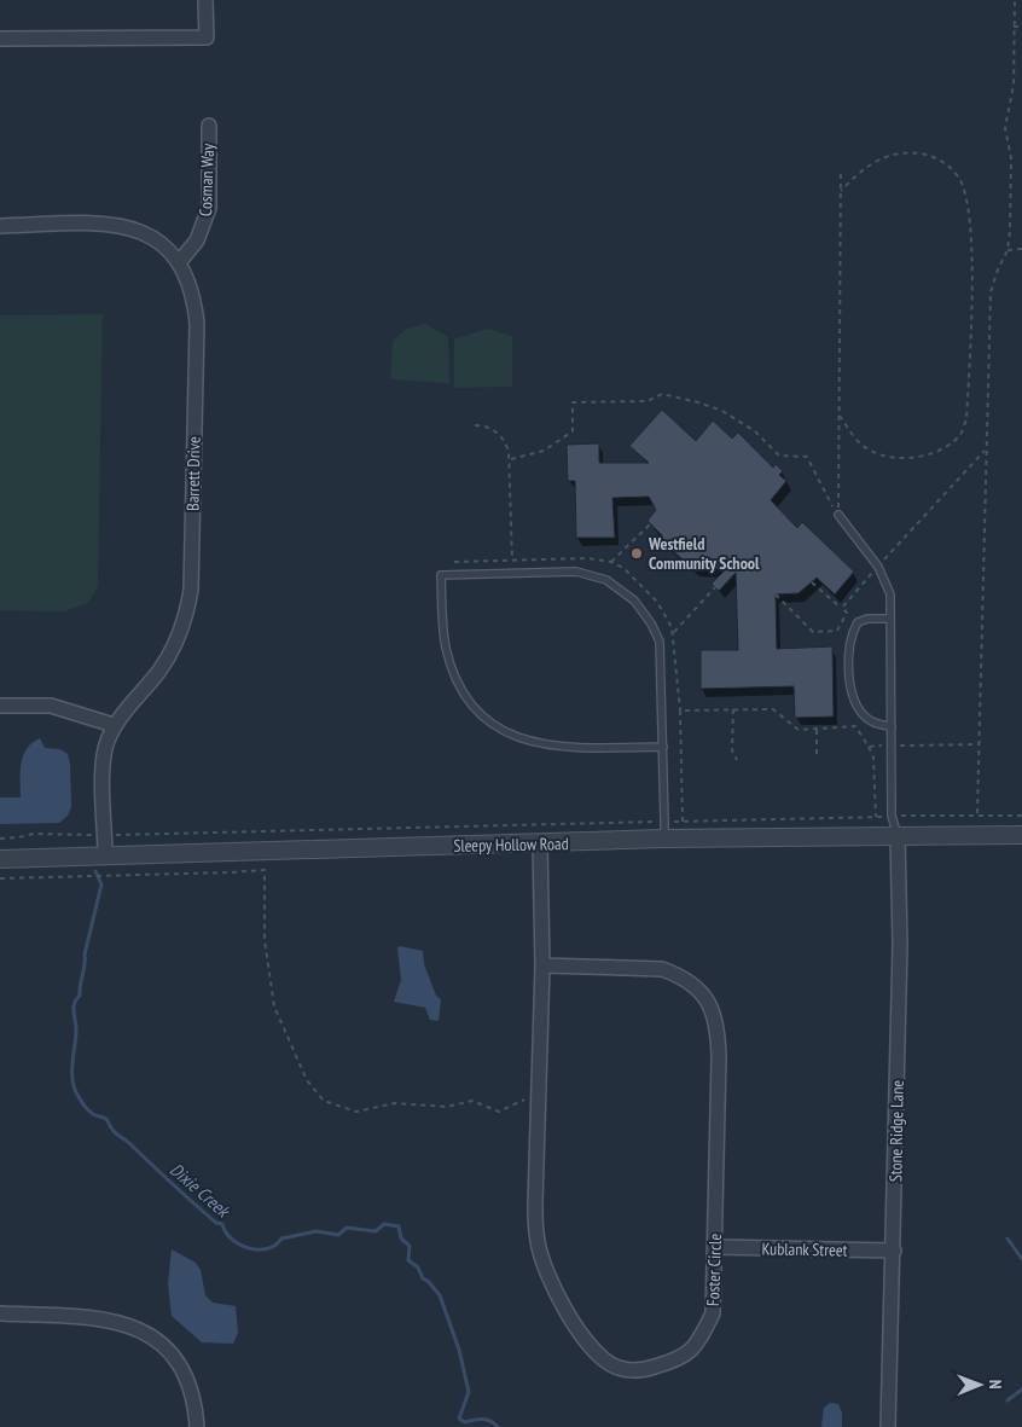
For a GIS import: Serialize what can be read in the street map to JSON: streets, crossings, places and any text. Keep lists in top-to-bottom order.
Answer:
{
  "streets": {
    "street": [
      "Cosman Way",
      "Barrett Drive",
      "Sleepy Hollow Road",
      "Stone Ridge Lane",
      "Kublank Street",
      "Foster Circle"
    ]
  },
  "crossings": [
    ["Cosman Way", "Barrett Drive"],
    ["Barrett Drive", "Sleepy Hollow Road"],
    ["Sleepy Hollow Road", "Stone Ridge Lane"],
    ["Sleepy Hollow Road", "Foster Circle"],
    ["Stone Ridge Lane", "Kublank Street"],
    ["Kublank Street", "Foster Circle"]
  ],
  "water": ["Dixie Creek"],
  "places": ["Westfield Community School"],
  "north": "right"
}
